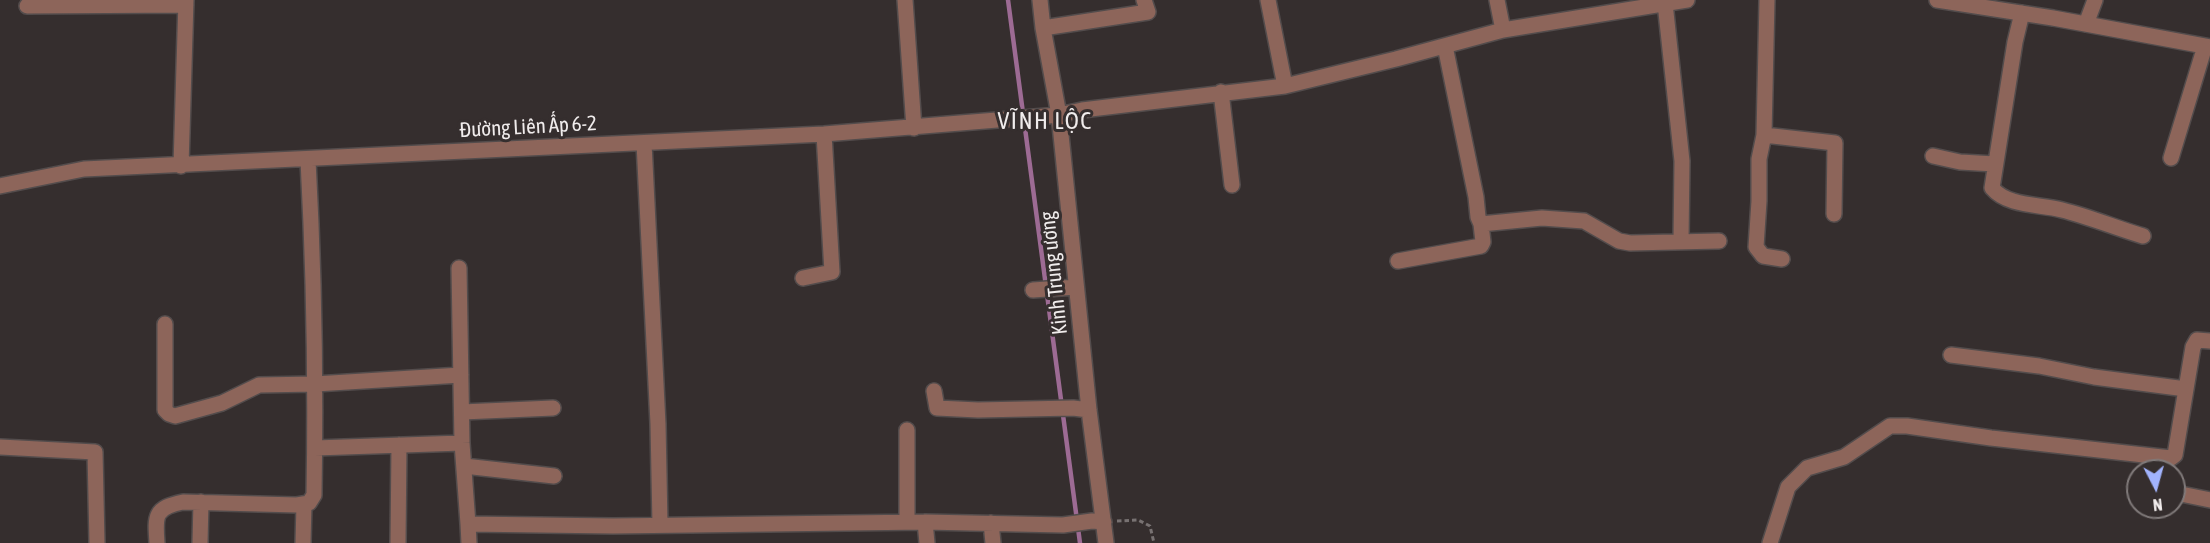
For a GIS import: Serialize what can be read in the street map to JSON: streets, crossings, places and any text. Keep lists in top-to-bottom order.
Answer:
{
  "streets": {
    "street": ["Đường Liên Ấp 6-2", "Kinh Trung ương"]
  },
  "crossings": [
    ["Đường Liên Ấp 6-2", "Kinh Trung ương"]
  ],
  "districts": ["VĨNH LỘC"],
  "north": "bottom"
}
